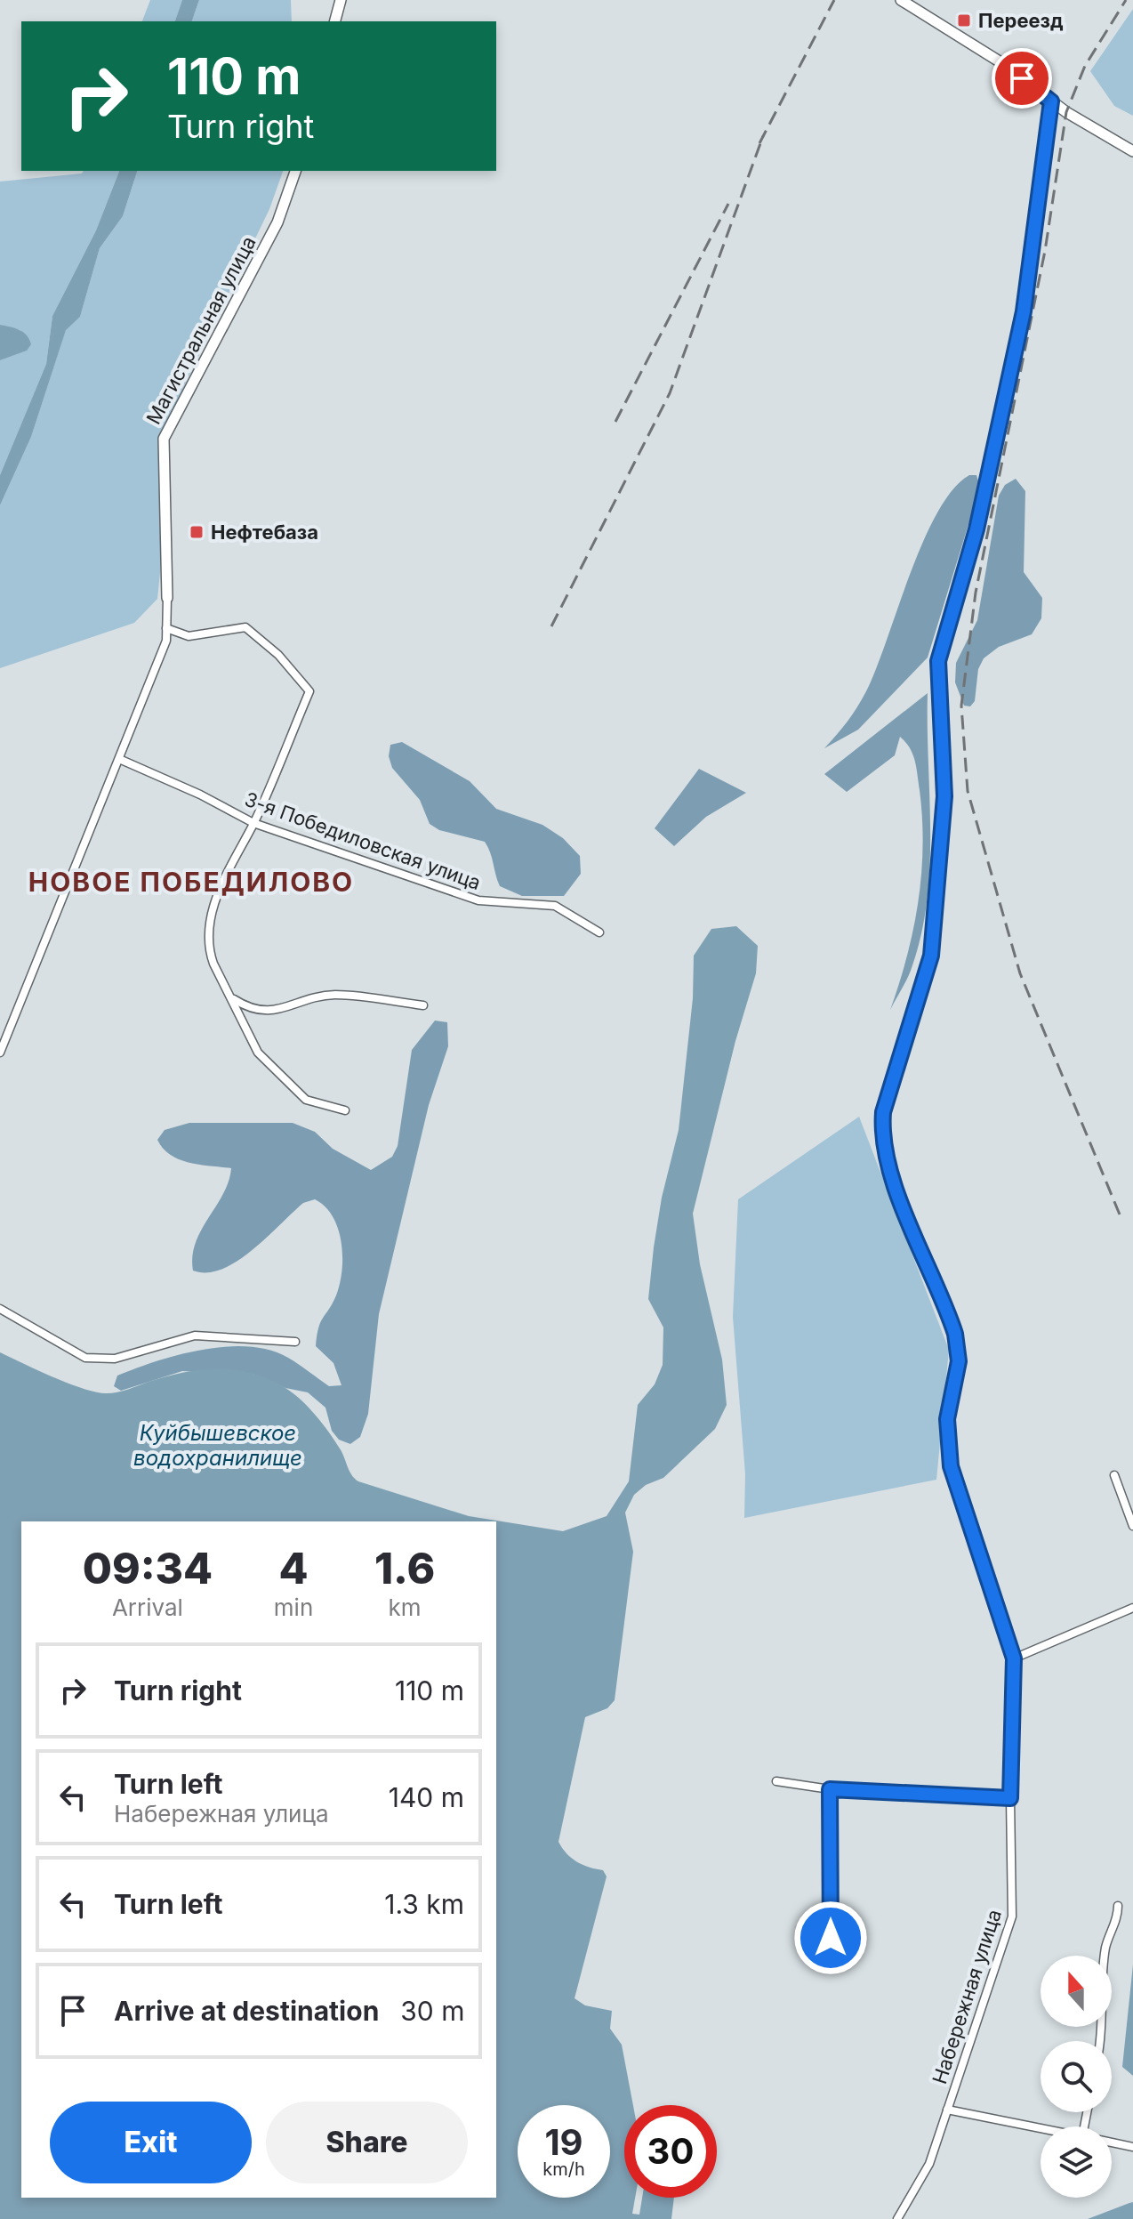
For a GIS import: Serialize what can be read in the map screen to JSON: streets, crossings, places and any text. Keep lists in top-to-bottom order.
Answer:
{
  "streets": {
    "street": ["Магистральная улица", "3-я Победиловская улица", "Набережная улица"]
  },
  "districts": ["НОВОЕ ПОБЕДИЛОВО"],
  "water": ["Куйбышевское водохранилище"],
  "places": {
    "transit": ["Переезд", "Нефтебаза"]
  },
  "north": "top",
  "page": {
    "turn": ["110 m", "Turn right"],
    "eta": [
      "09:34",
      "Arrival",
      "4",
      "min",
      "1.6",
      "km"
    ],
    "list": [
      {
        "name": "Turn right",
        "value": "110 m"
      },
      {
        "name": "Turn left",
        "note": "Набережная улица",
        "value": "140 m"
      },
      {
        "name": "Turn left",
        "value": "1.3 km"
      },
      {
        "name": "Arrive at destination",
        "value": "30 m"
      }
    ],
    "buttons": ["Exit", "Share"],
    "speed": "19 km/h",
    "limit": "30"
  }
}
